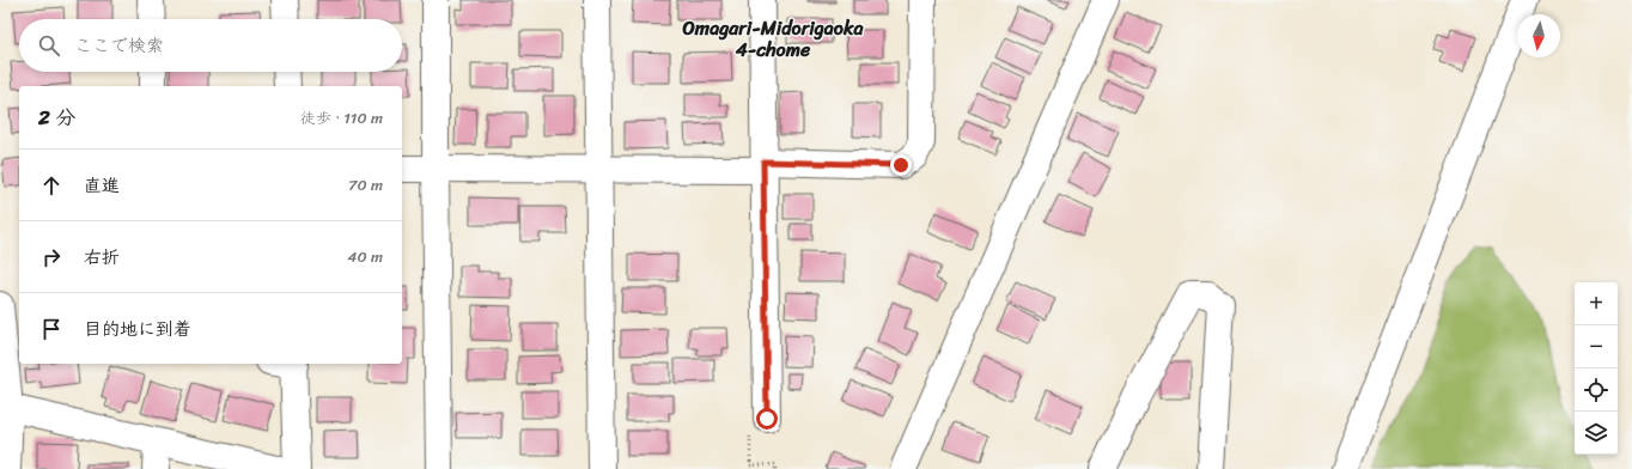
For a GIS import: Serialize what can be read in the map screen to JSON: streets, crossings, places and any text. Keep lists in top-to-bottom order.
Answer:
{
  "districts": ["Omagari-Midorigaoka 4-chome"],
  "north": "bottom",
  "page": {
    "search": "ここで検索",
    "heading": ["2 分", "徒歩 · 110 m"],
    "list": [
      ["直進", "70 m"],
      ["右折", "40 m"],
      "目的地に到着"
    ],
    "map_buttons": ["+", "−"]
  }
}
